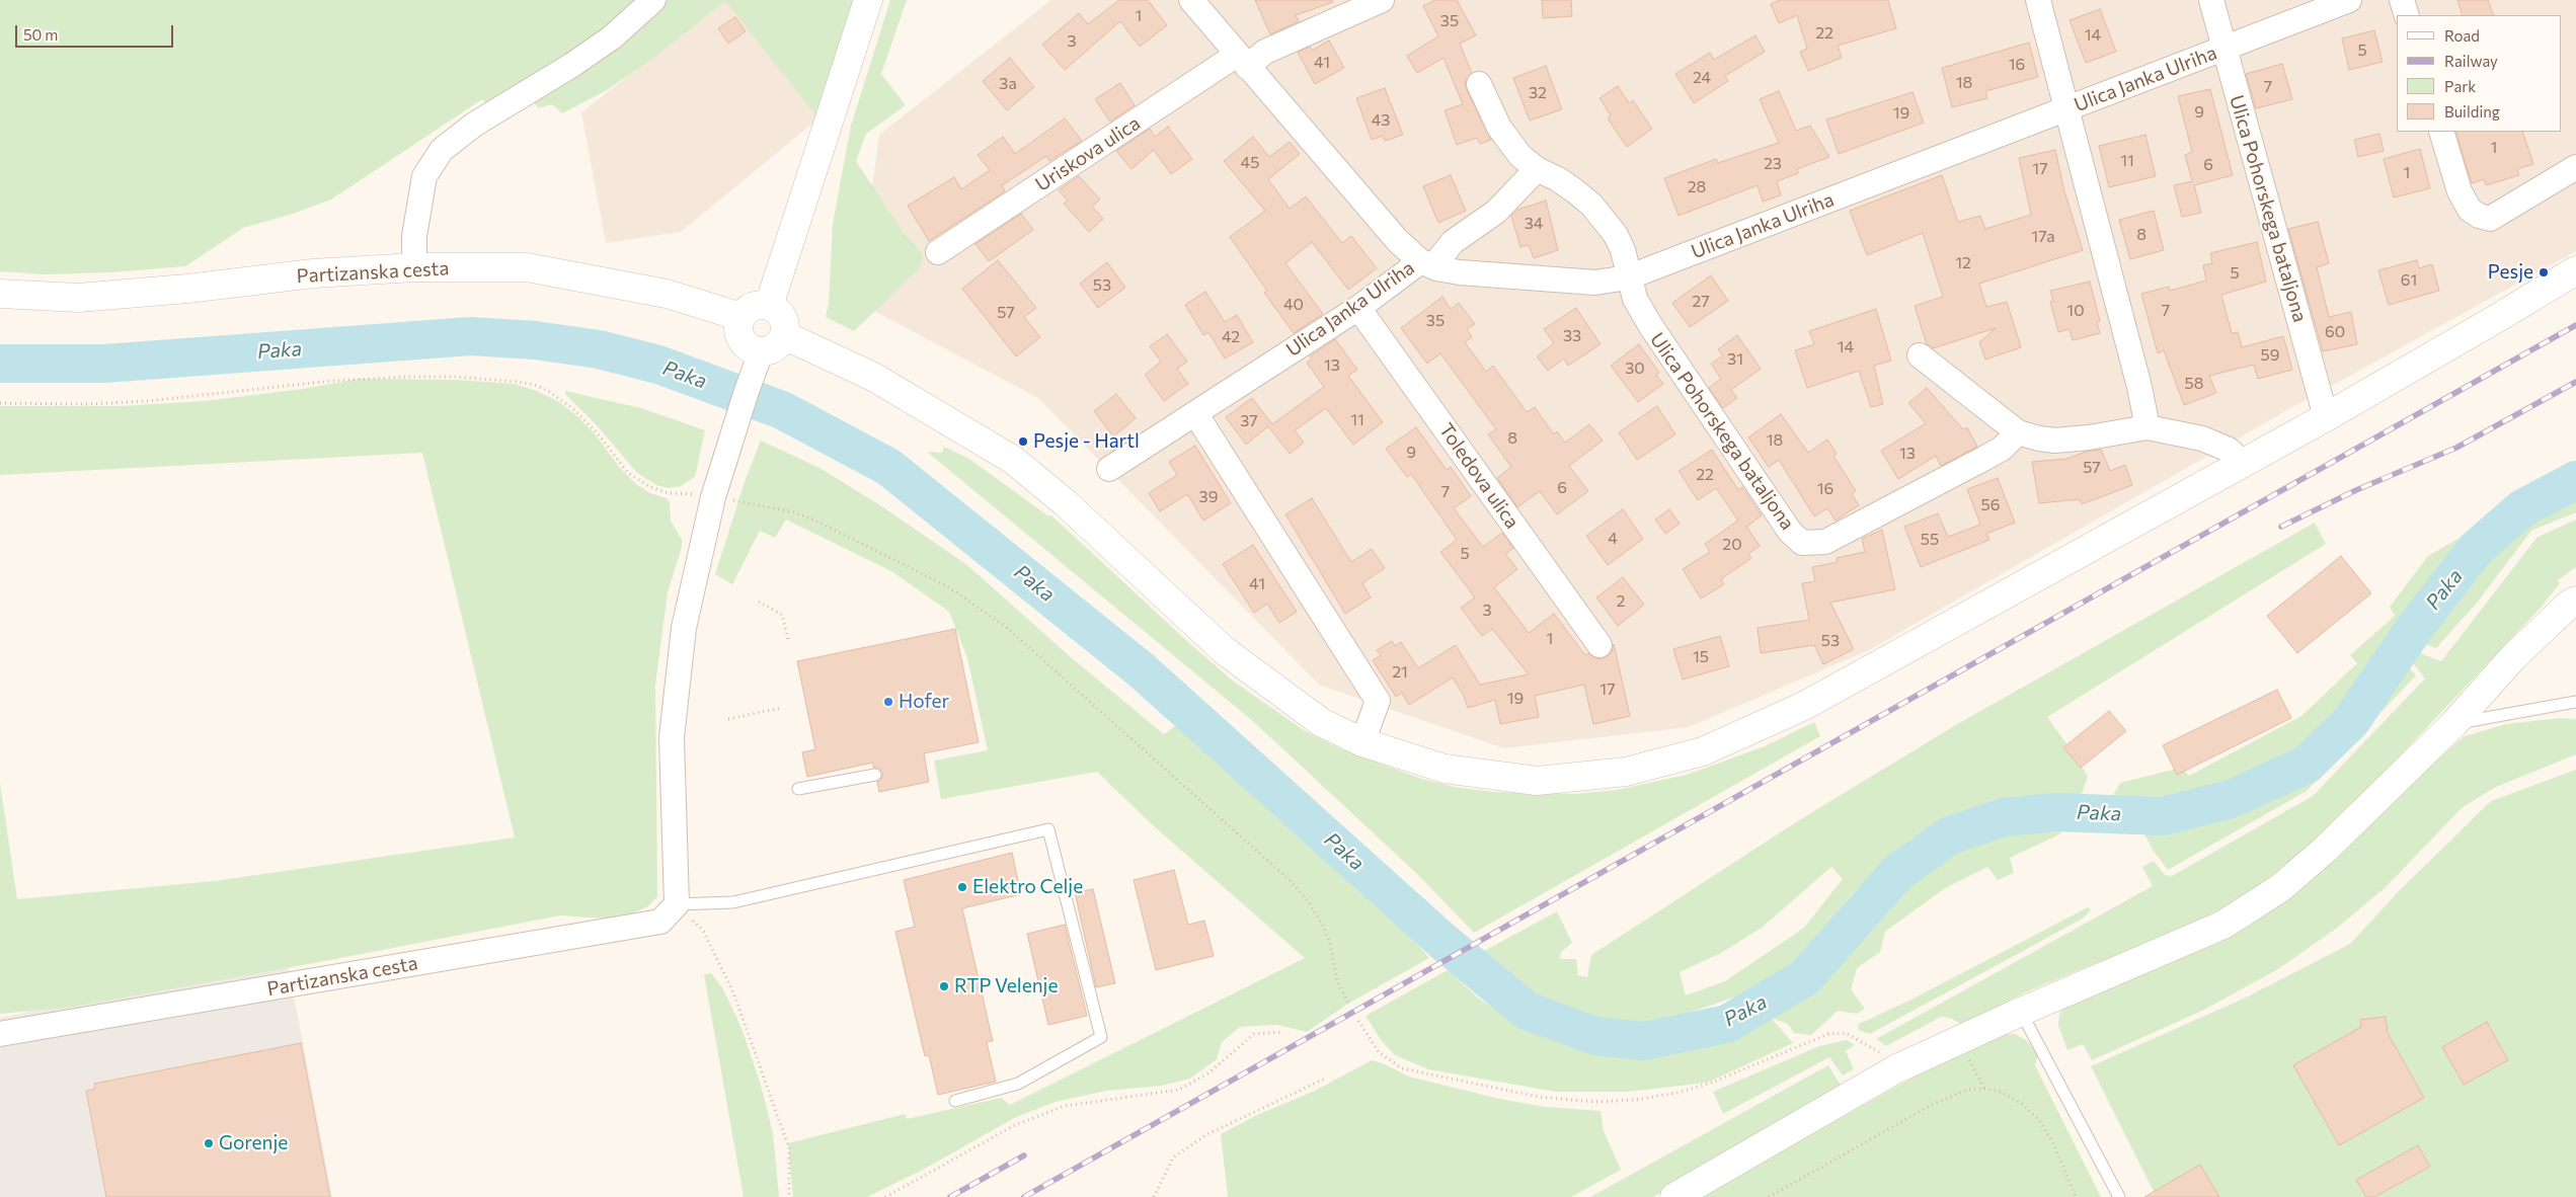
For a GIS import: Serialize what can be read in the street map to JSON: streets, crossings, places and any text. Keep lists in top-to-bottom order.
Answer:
{
  "streets": {
    "main road": ["Partizanska cesta"],
    "street": [
      "Ulica Janka Ulriha",
      "Uriskova ulica",
      "Ulica Pohorskega bataljona",
      "Toledova ulica"
    ]
  },
  "crossings": [
    ["Ulica Janka Ulriha", "Ulica Pohorskega bataljona"],
    ["Ulica Janka Ulriha", "Toledova ulica"]
  ],
  "water": ["Paka"],
  "places": [
    "Pesje",
    "Pesje - Hartl",
    "Hofer",
    "Elektro Celje",
    "RTP Velenje",
    "Gorenje"
  ],
  "house_numbers": [
    "1",
    "35",
    "22",
    "14",
    "3",
    "5",
    "41",
    "16",
    "24",
    "18",
    "3a",
    "7",
    "32",
    "9",
    "19",
    "43",
    "1",
    "11",
    "45",
    "23",
    "6",
    "17",
    "1",
    "28",
    "34",
    "8",
    "17a",
    "12",
    "5",
    "61",
    "53",
    "27",
    "40",
    "10",
    "7",
    "57",
    "35",
    "60",
    "33",
    "42",
    "14",
    "59",
    "31",
    "13",
    "30",
    "58",
    "11",
    "37",
    "8",
    "18",
    "9",
    "13",
    "57",
    "22",
    "6",
    "16",
    "7",
    "39",
    "56",
    "4",
    "55",
    "20",
    "5",
    "41",
    "2",
    "3",
    "1",
    "53",
    "15",
    "21",
    "17",
    "19"
  ],
  "legend": [
    "Road",
    "Railway",
    "Park",
    "Building"
  ],
  "scale_bar": "50 m"
}
